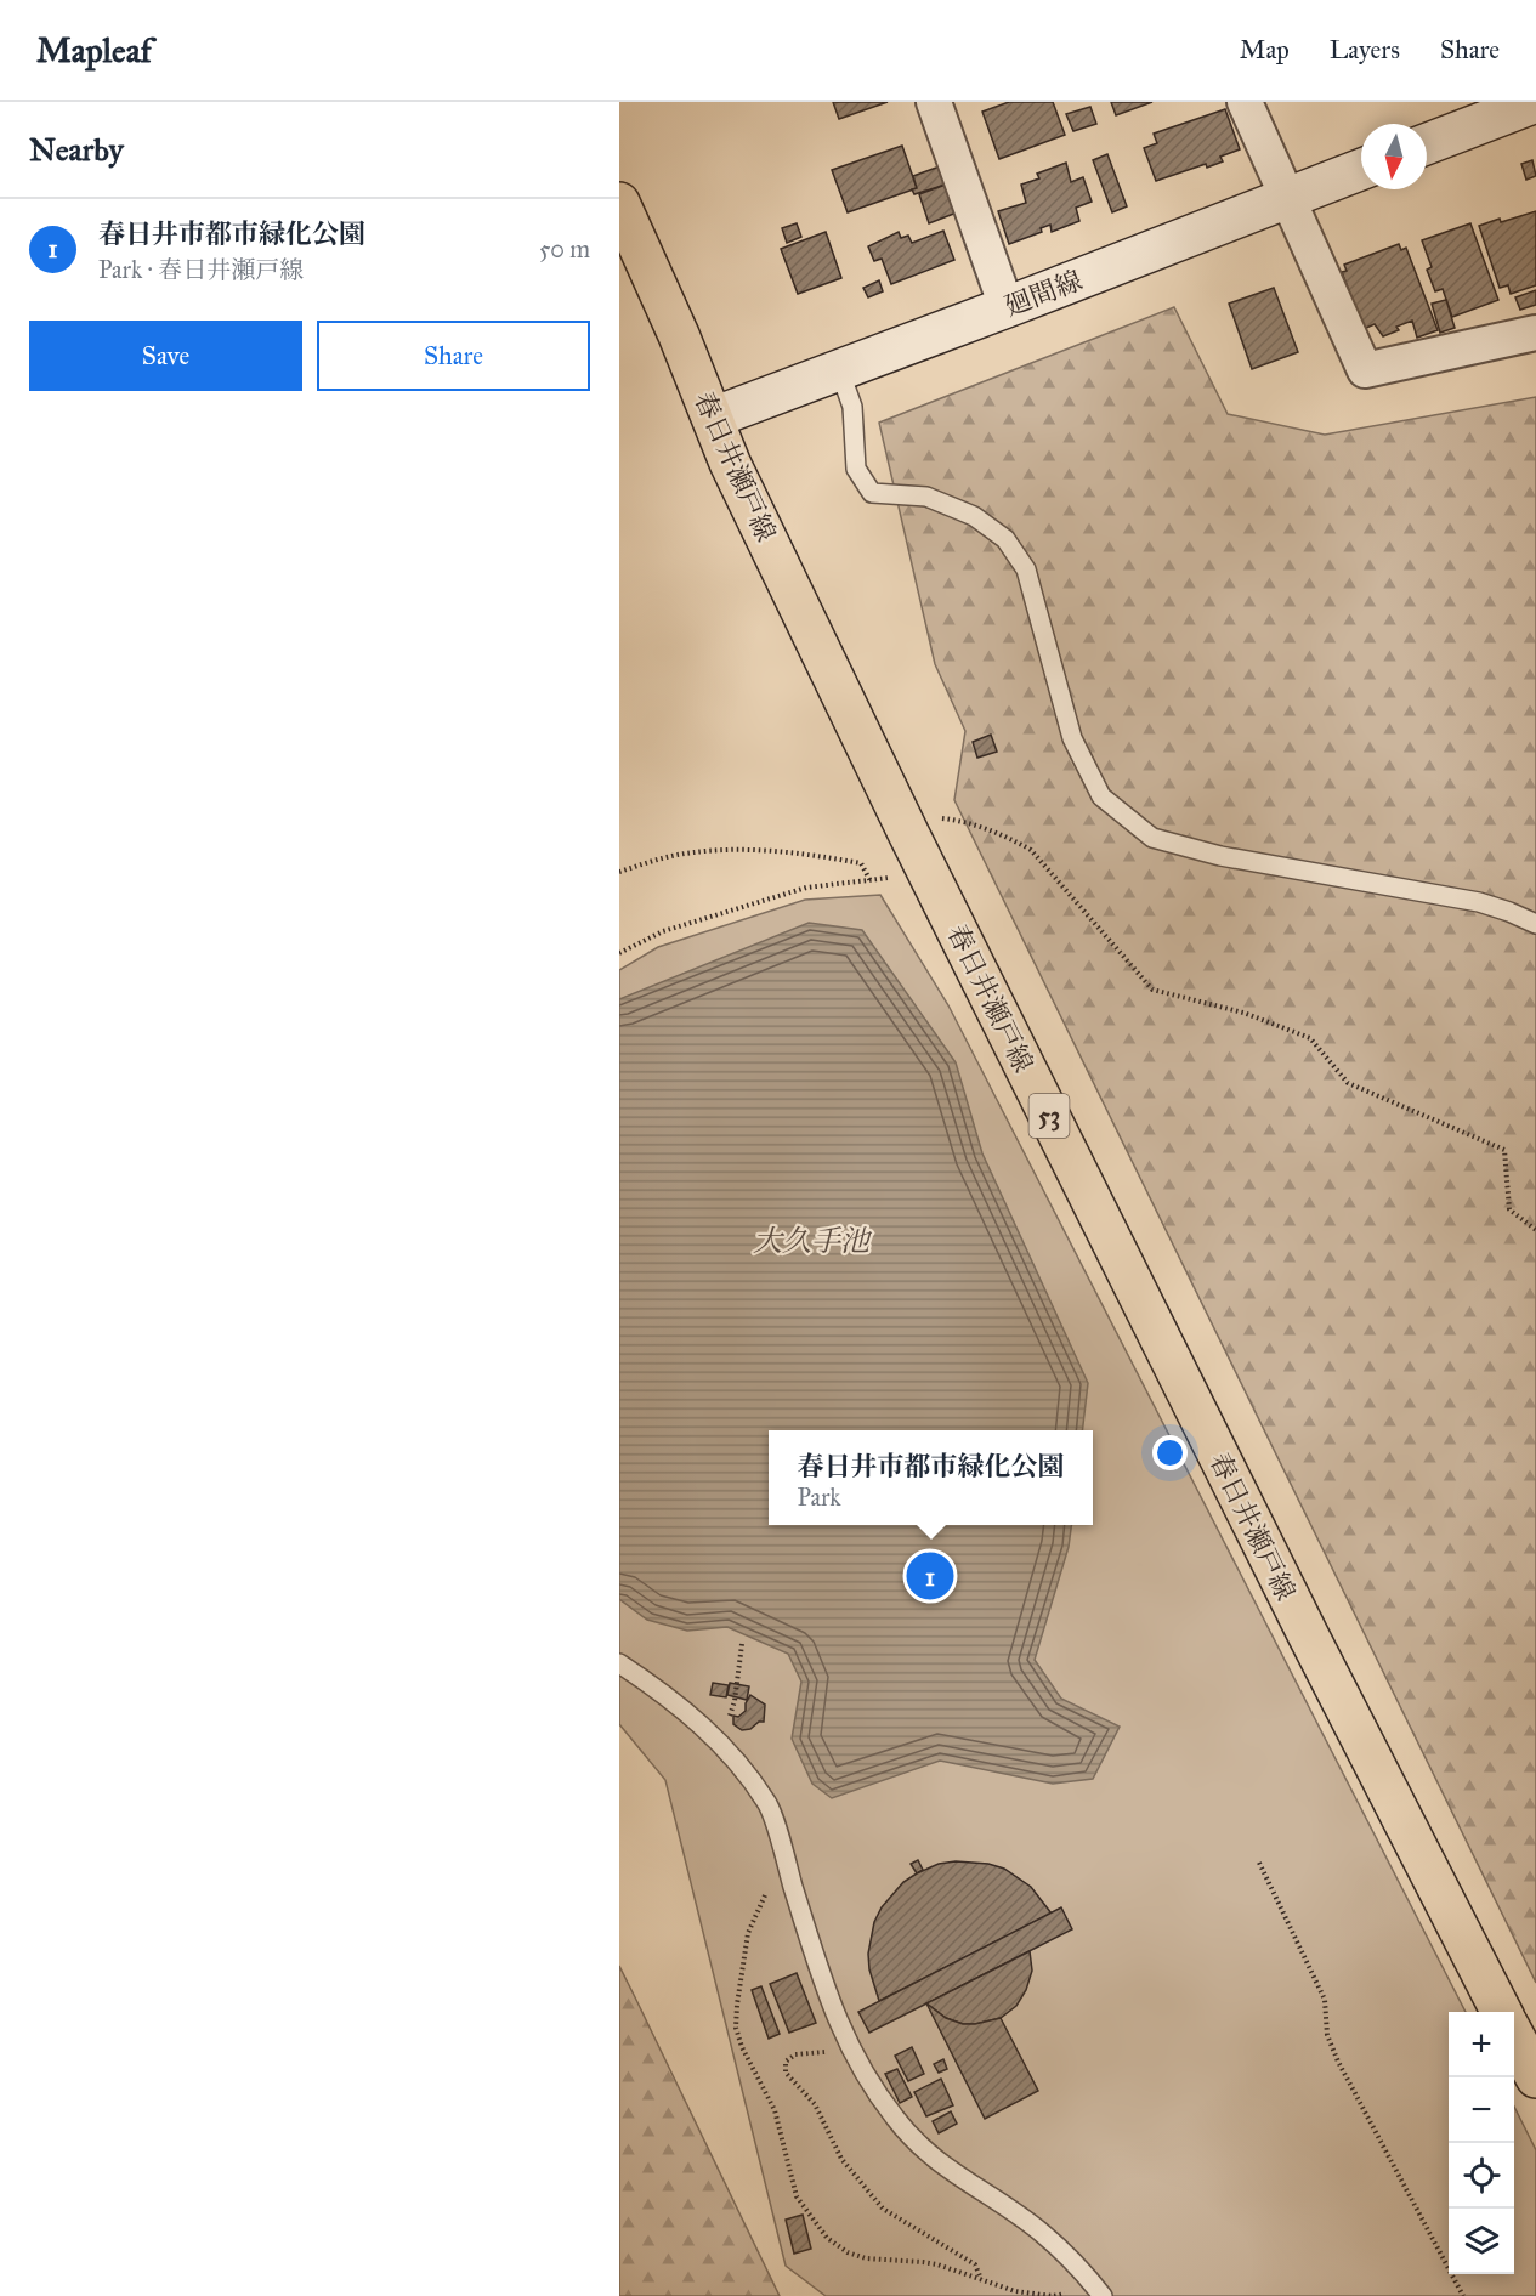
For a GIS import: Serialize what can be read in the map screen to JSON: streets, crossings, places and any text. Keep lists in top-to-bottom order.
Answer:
{
  "streets": {
    "main road": ["春日井瀬戸線", "53"],
    "street": ["廻間線"]
  },
  "crossings": [
    ["廻間線", "春日井瀬戸線"]
  ],
  "water": ["大久手池"],
  "north": "bottom",
  "page": {
    "header": "Mapleaf",
    "nav": ["Map", "Layers", "Share"],
    "heading": "Nearby",
    "list": [
      {
        "mark": "1",
        "name": "春日井市都市緑化公園",
        "note": "Park · 春日井瀬戸線",
        "value": "50 m"
      }
    ],
    "buttons": ["Save", "Share"],
    "popup": ["春日井市都市緑化公園", "Park"],
    "pins": "1",
    "map_buttons": ["+", "−"]
  }
}
